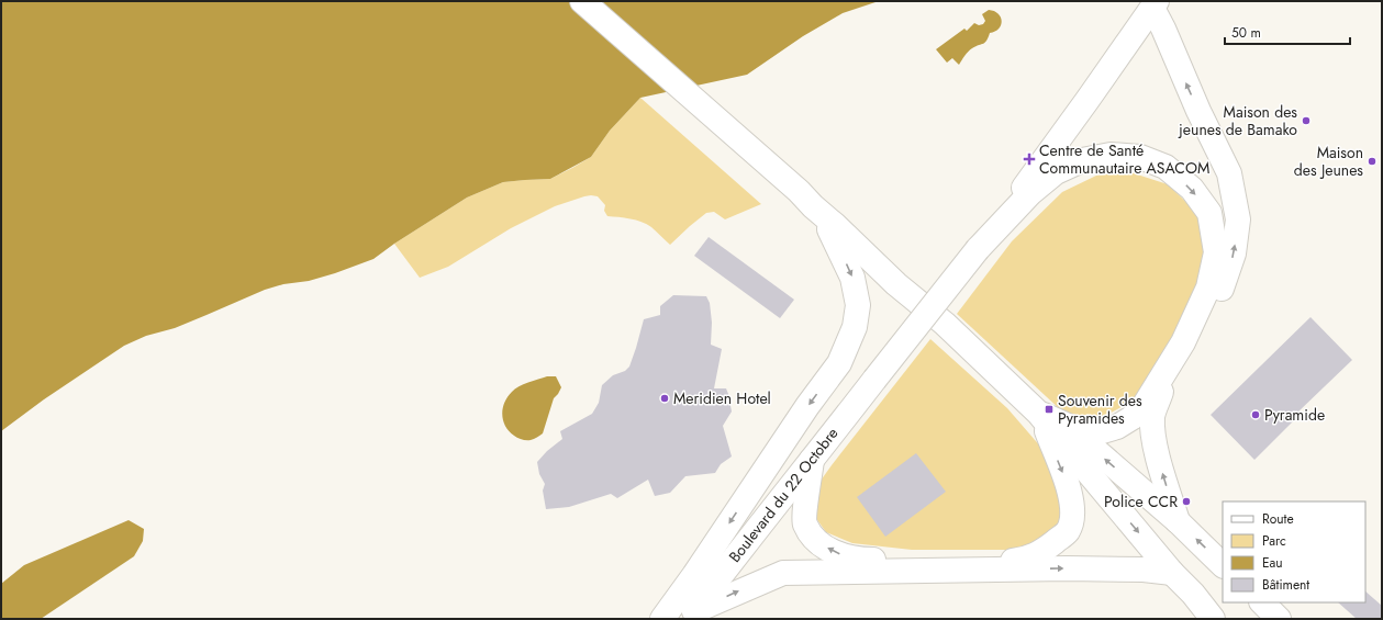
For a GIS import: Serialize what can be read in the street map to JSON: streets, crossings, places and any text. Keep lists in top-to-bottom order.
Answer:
{
  "streets": {
    "main road": ["Boulevard du 22 Octobre"]
  },
  "places": {
    "other": [
      "Maison des jeunes de Bamako",
      "Maison des Jeunes",
      "Meridien Hotel",
      "Pyramide",
      "Police CCR"
    ],
    "health": ["Centre de Santé Communautaire ASACOM"],
    "transit": ["Souvenir des Pyramides"]
  },
  "legend": [
    "Route",
    "Parc",
    "Eau",
    "Bâtiment"
  ],
  "scale_bar": "50 m"
}
